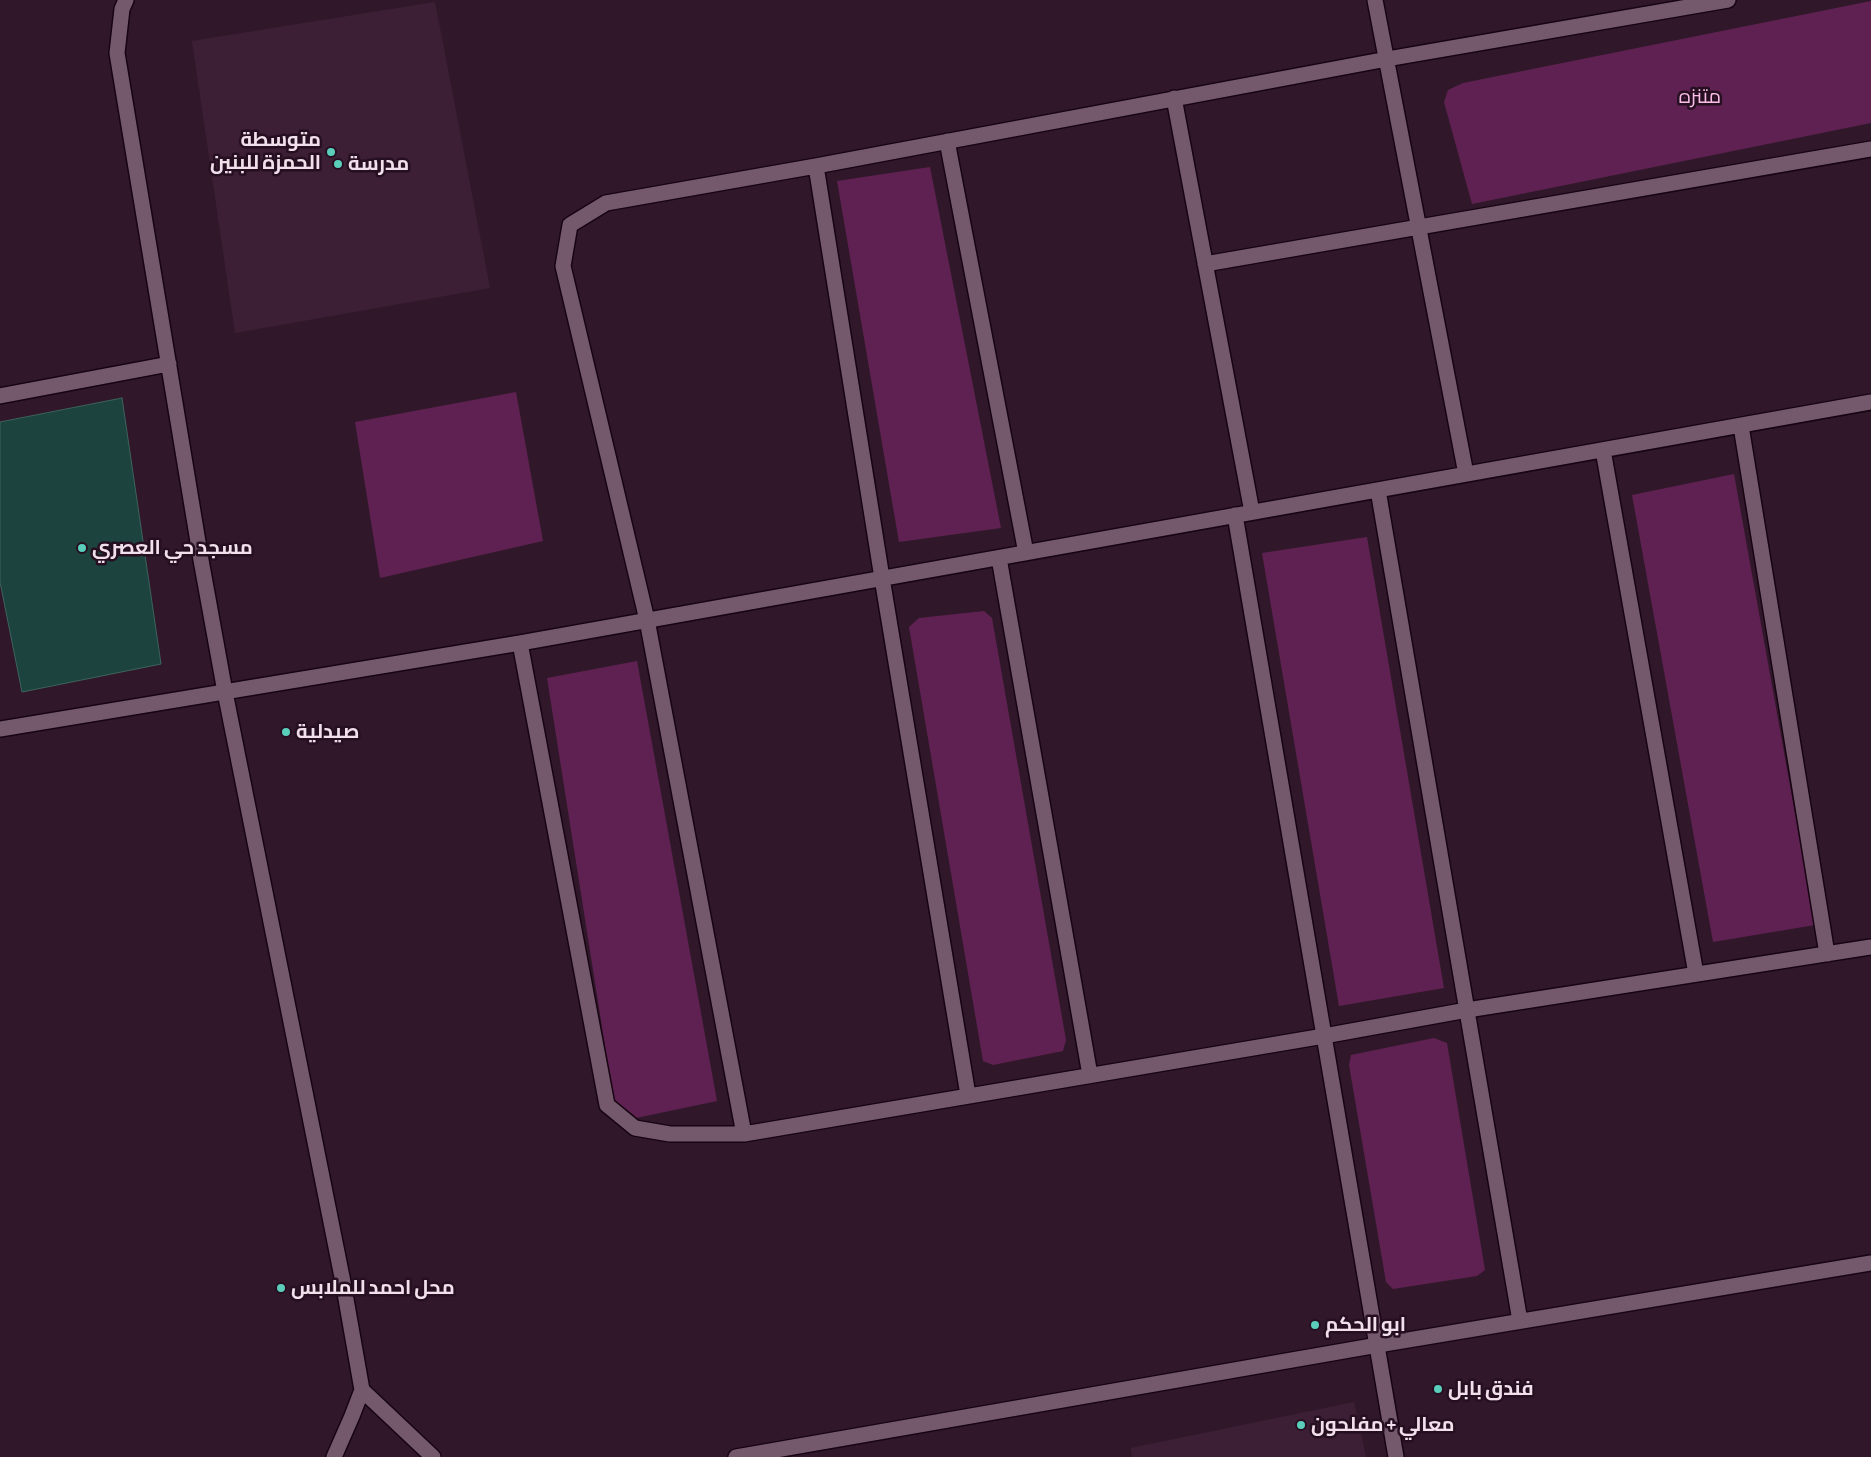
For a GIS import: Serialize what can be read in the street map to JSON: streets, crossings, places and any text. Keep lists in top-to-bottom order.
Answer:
{
  "parks": ["متنزه"],
  "places": [
    "متوسطة الحمزة للبنين",
    "مدرسة",
    "مسجد حي العصري",
    "صيدلية",
    "محل احمد للملابس",
    "ابو الحكم",
    "فندق بابل",
    "معالي + مفلحون"
  ]
}
